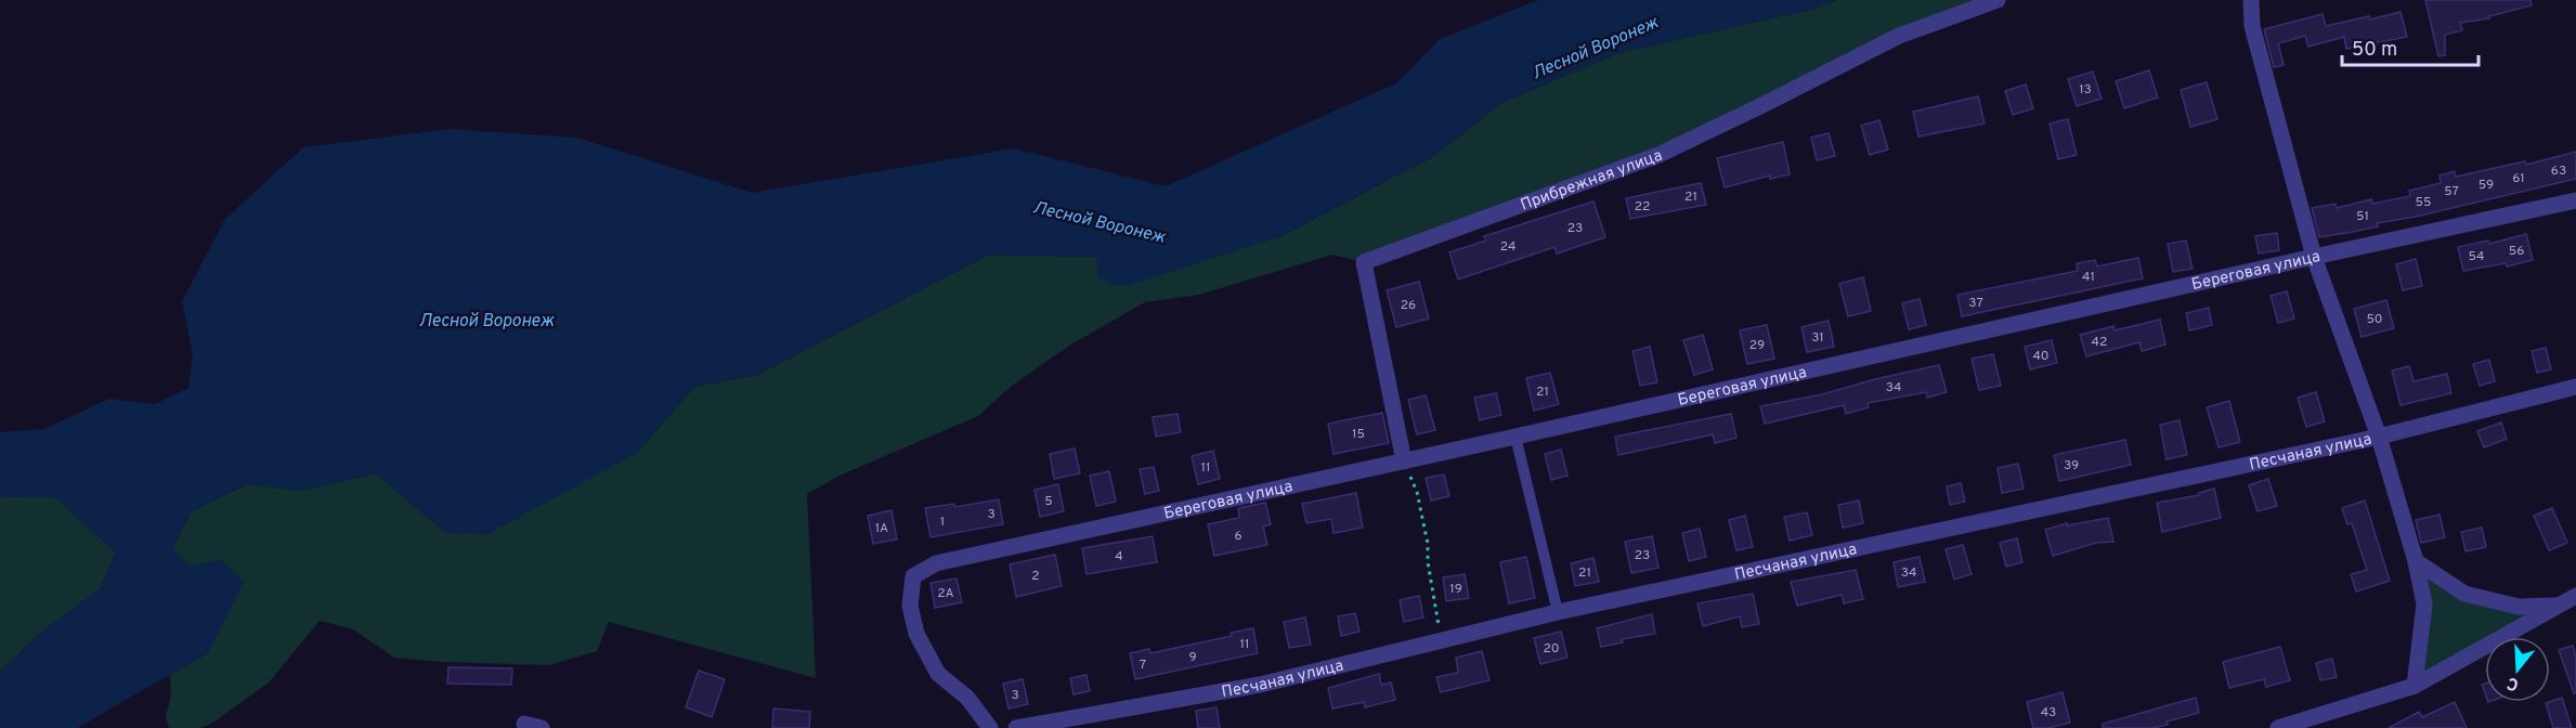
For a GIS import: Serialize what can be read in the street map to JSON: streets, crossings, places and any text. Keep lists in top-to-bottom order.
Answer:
{
  "streets": {
    "street": ["Прибрежная улица", "Береговая улица", "Песчаная улица"]
  },
  "crossings": [
    ["Прибрежная улица", "Береговая улица"]
  ],
  "water": ["Лесной Воронеж"],
  "house_numbers": [
    "13",
    "63",
    "61",
    "59",
    "57",
    "21",
    "55",
    "22",
    "51",
    "23",
    "24",
    "56",
    "54",
    "41",
    "37",
    "26",
    "50",
    "31",
    "42",
    "29",
    "40",
    "34",
    "21",
    "15",
    "39",
    "11",
    "5",
    "3",
    "1",
    "1А",
    "6",
    "23",
    "4",
    "21",
    "34",
    "2",
    "19",
    "2А",
    "11",
    "20",
    "9",
    "7",
    "3",
    "43"
  ],
  "scale_bar": "50 m",
  "north": "bottom"
}
